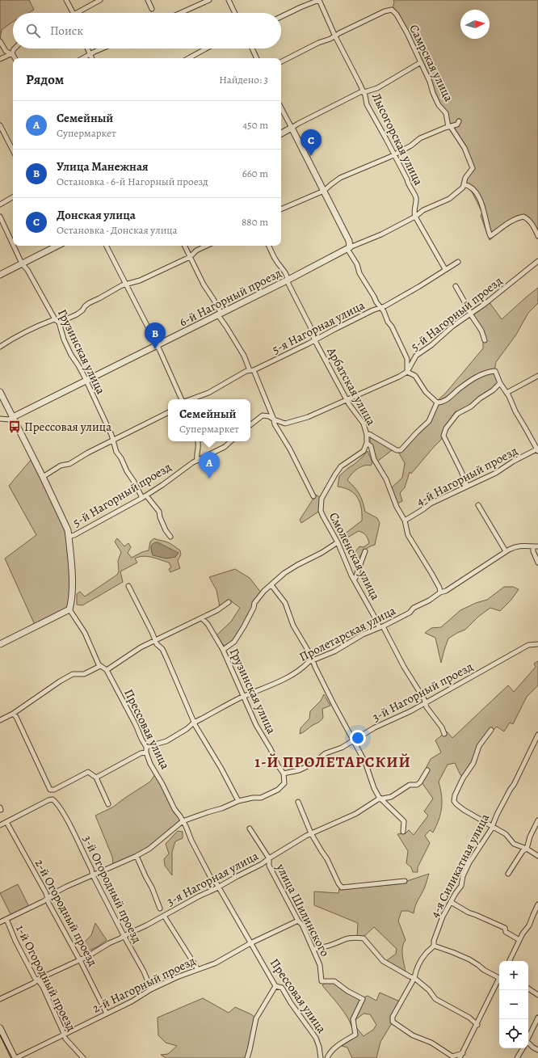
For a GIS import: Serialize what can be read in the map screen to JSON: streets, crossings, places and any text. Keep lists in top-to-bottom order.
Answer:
{
  "streets": {
    "street": [
      "Самрская улица",
      "Лысогорская улица",
      "6-й Нагорный проезд",
      "5-й Нагорный проезд",
      "5-я Нагорная улица",
      "Грузинская улица",
      "Арбатская улица",
      "4-й Нагорный проезд",
      "Смоленская улица",
      "Пролетарская улица",
      "3-й Нагорный проезд",
      "Прессовая улица",
      "4-я Силикатная улица",
      "3-я Нагорная улица",
      "3-й Огородный проезд",
      "улица Шилинского",
      "2-й Огородный проезд",
      "1-й Огородный проезд",
      "2-й Нагорный проезд"
    ]
  },
  "crossings": [
    ["Самрская улица", "Лысогорская улица"],
    ["Самрская улица", "6-й Нагорный проезд"],
    ["Лысогорская улица", "6-й Нагорный проезд"],
    ["6-й Нагорный проезд", "Грузинская улица"],
    ["6-й Нагорный проезд", "Арбатская улица"],
    ["5-й Нагорный проезд", "Грузинская улица"],
    ["5-я Нагорная улица", "Арбатская улица"],
    ["Грузинская улица", "Пролетарская улица"],
    ["Грузинская улица", "3-й Нагорный проезд"],
    ["Арбатская улица", "4-й Нагорный проезд"],
    ["Арбатская улица", "Смоленская улица"],
    ["Арбатская улица", "Пролетарская улица"],
    ["Смоленская улица", "Пролетарская улица"],
    ["Смоленская улица", "3-й Нагорный проезд"],
    ["Пролетарская улица", "Прессовая улица"],
    ["Прессовая улица", "3-я Нагорная улица"],
    ["Прессовая улица", "2-й Нагорный проезд"],
    ["3-я Нагорная улица", "3-й Огородный проезд"],
    ["3-я Нагорная улица", "улица Шилинского"],
    ["3-я Нагорная улица", "2-й Огородный проезд"],
    ["3-я Нагорная улица", "1-й Огородный проезд"],
    ["3-й Огородный проезд", "2-й Огородный проезд"],
    ["3-й Огородный проезд", "2-й Нагорный проезд"],
    ["улица Шилинского", "2-й Нагорный проезд"],
    ["2-й Огородный проезд", "2-й Нагорный проезд"],
    ["1-й Огородный проезд", "2-й Нагорный проезд"]
  ],
  "districts": ["1-Й ПРОЛЕТАРСКИЙ"],
  "places": {
    "bus stop": ["Прессовая улица"]
  },
  "north": "right",
  "page": {
    "search": "Поиск",
    "heading": ["Рядом", "Найдено: 3"],
    "list": [
      {
        "mark": "A",
        "name": "Семейный",
        "note": "Супермаркет",
        "value": "450 m"
      },
      {
        "mark": "B",
        "name": "Улица Манежная",
        "note": "Остановка · 6-й Нагорный проезд",
        "value": "660 m"
      },
      {
        "mark": "C",
        "name": "Донская улица",
        "note": "Остановка · Донская улица",
        "value": "880 m"
      }
    ],
    "pins": ["C", "B", "A"],
    "popup": ["Семейный", "Супермаркет"],
    "map_buttons": ["+", "−"]
  }
}
